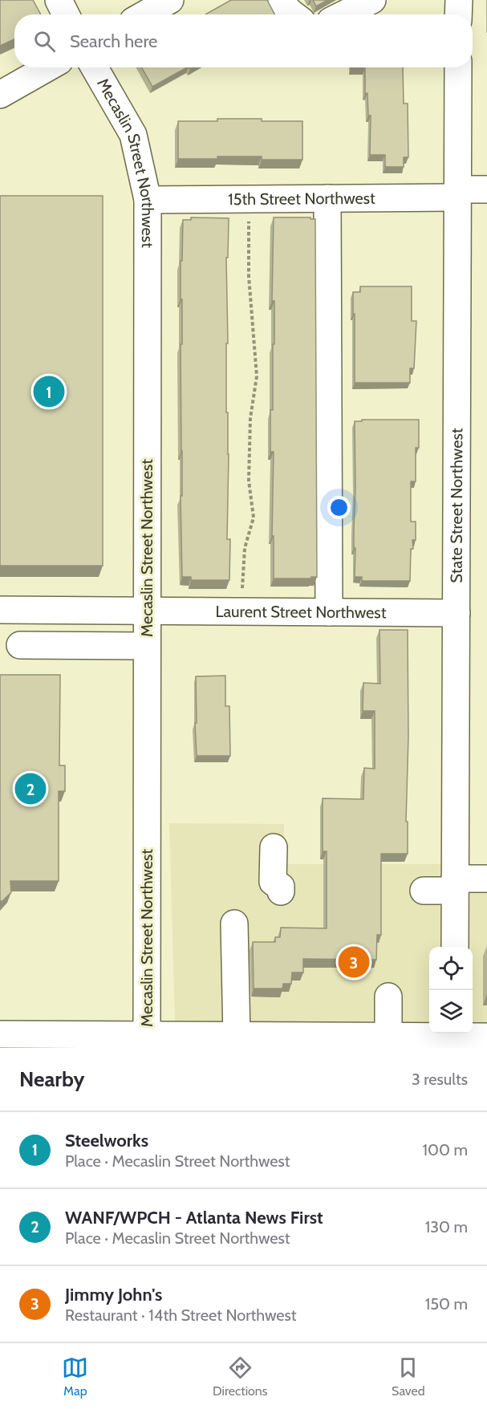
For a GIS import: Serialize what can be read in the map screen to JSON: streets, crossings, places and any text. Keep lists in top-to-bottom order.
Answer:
{
  "streets": {
    "street": [
      "Mecaslin Street Northwest",
      "15th Street Northwest",
      "State Street Northwest",
      "Laurent Street Northwest"
    ]
  },
  "crossings": [
    ["Mecaslin Street Northwest", "15th Street Northwest"],
    ["Mecaslin Street Northwest", "Laurent Street Northwest"],
    ["15th Street Northwest", "State Street Northwest"],
    ["State Street Northwest", "Laurent Street Northwest"]
  ],
  "page": {
    "search": "Search here",
    "pins": ["1", "2", "3"],
    "heading": ["Nearby", "3 results"],
    "list": [
      {
        "mark": "1",
        "name": "Steelworks",
        "note": "Place · Mecaslin Street Northwest",
        "value": "100 m"
      },
      {
        "mark": "2",
        "name": "WANF/WPCH - Atlanta News First",
        "note": "Place · Mecaslin Street Northwest",
        "value": "130 m"
      },
      {
        "mark": "3",
        "name": "Jimmy John's",
        "note": "Restaurant · 14th Street Northwest",
        "value": "150 m"
      }
    ],
    "nav": ["Map", "Directions", "Saved"]
  }
}
